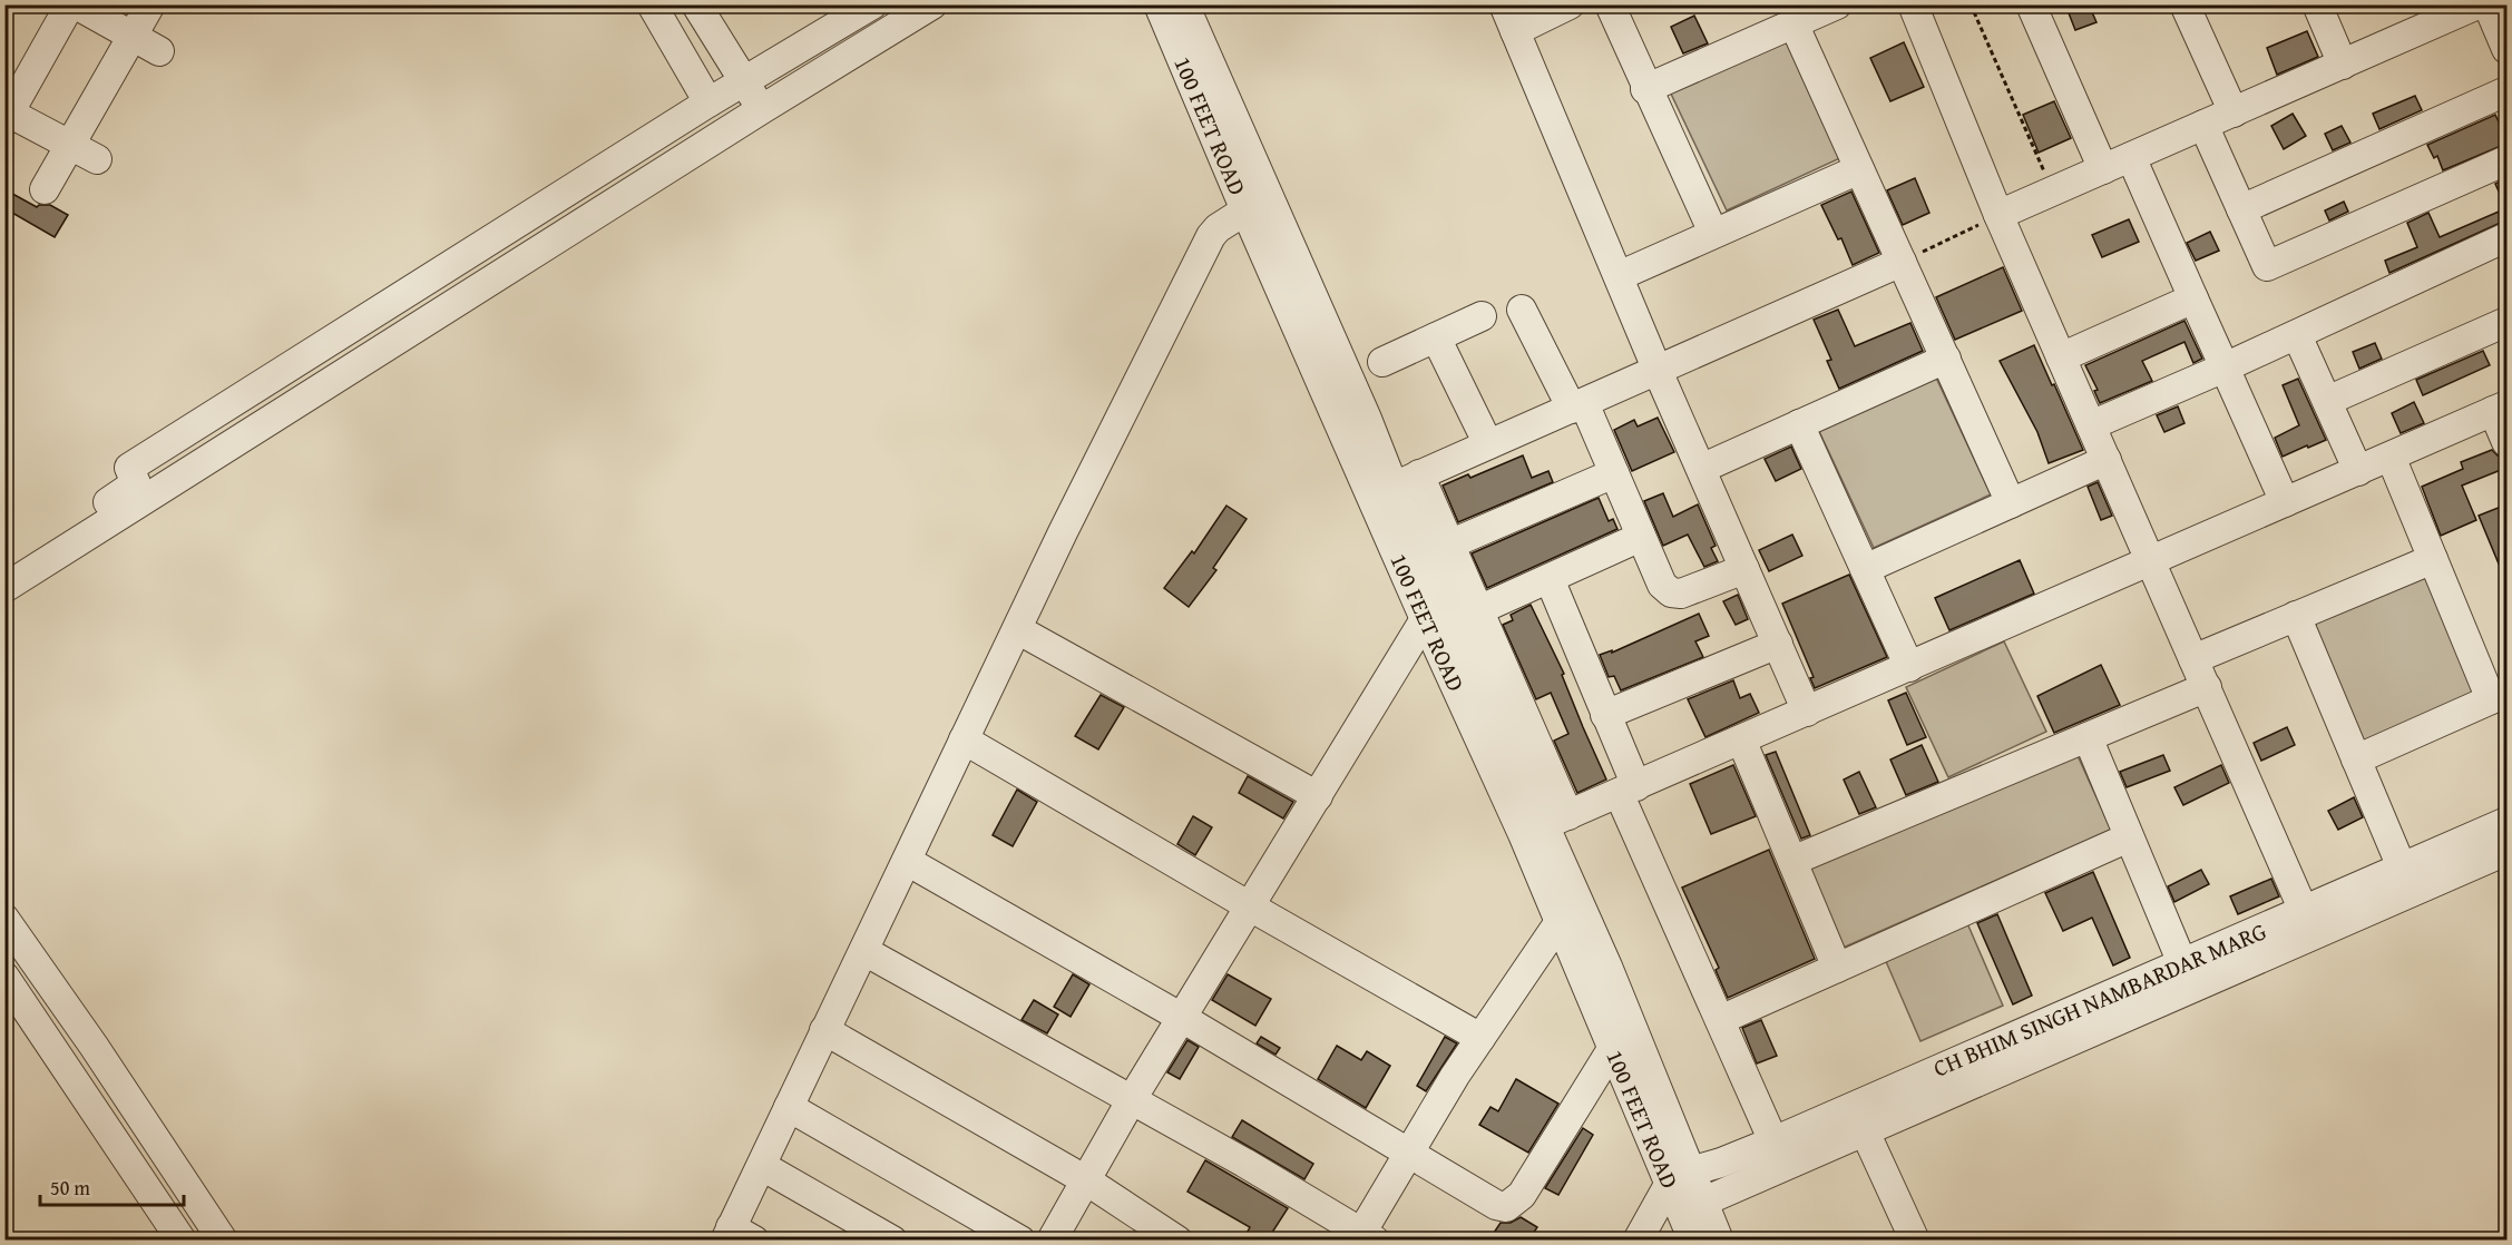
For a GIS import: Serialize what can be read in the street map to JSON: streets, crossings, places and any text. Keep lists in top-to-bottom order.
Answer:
{
  "streets": {
    "street": ["100 FEET ROAD", "CH BHIM SINGH NAMBARDAR MARG"]
  },
  "crossings": [
    ["100 FEET ROAD", "CH BHIM SINGH NAMBARDAR MARG"]
  ],
  "scale_bar": "50 m"
}
